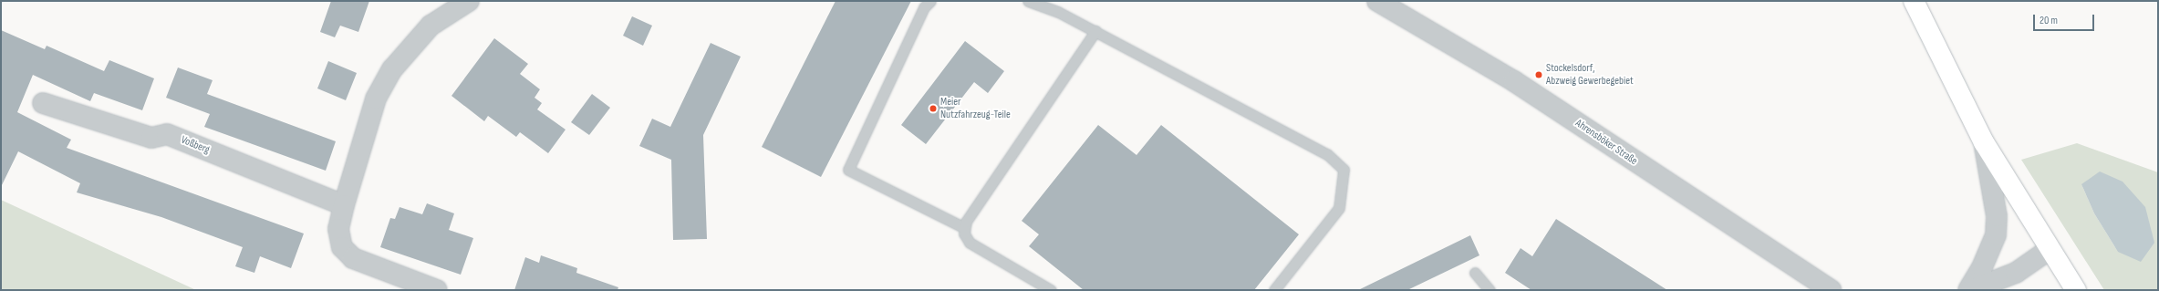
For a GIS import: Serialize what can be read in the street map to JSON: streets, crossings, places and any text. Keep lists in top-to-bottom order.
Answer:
{
  "streets": {
    "street": ["Ahrensböker Straße", "Voßberg"]
  },
  "places": ["Stockelsdorf, Abzweig Gewerbegebiet", "Meier Nutzfahrzeug-Teile"],
  "scale_bar": "20 m"
}
